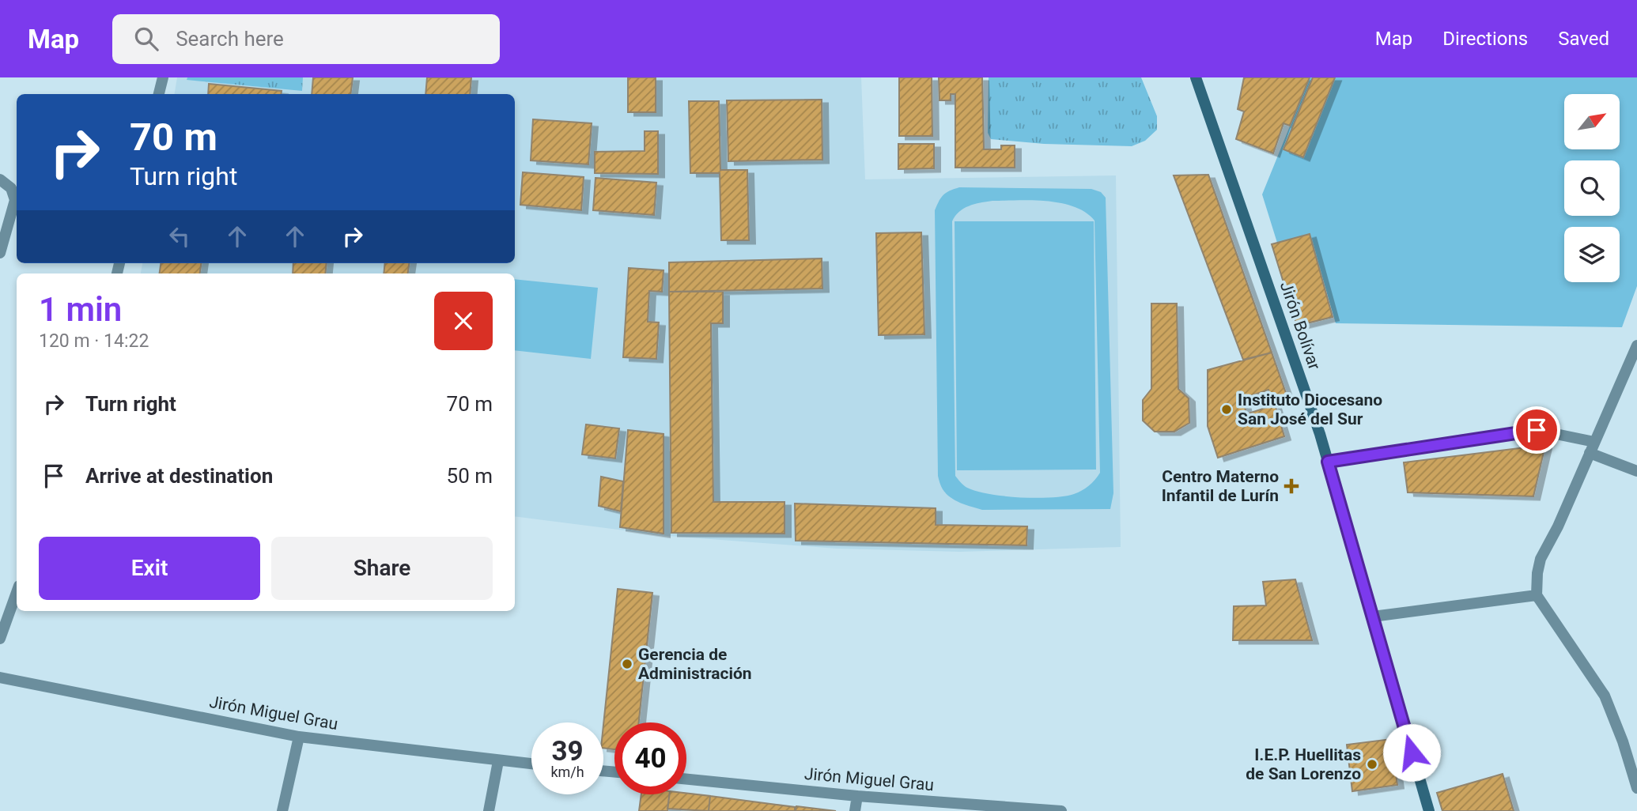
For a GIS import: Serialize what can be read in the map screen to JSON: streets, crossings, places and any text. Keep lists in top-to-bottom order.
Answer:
{
  "streets": {
    "street": ["Jirón Bolívar", "Jirón Miguel Grau"]
  },
  "places": {
    "other": ["Instituto Diocesano San José del Sur", "Gerencia de Administración", "I.E.P. Huellitas de San Lorenzo"],
    "health": ["Centro Materno Infantil de Lurín"]
  },
  "north": "top right",
  "page": {
    "header": "Map",
    "search": "Search here",
    "nav": ["Map", "Directions", "Saved"],
    "turn": ["70 m", "Turn right"],
    "heading": ["1 min", "120 m · 14:22"],
    "list": [
      {
        "name": "Turn right",
        "value": "70 m"
      },
      {
        "name": "Arrive at destination",
        "value": "50 m"
      }
    ],
    "buttons": ["Exit", "Share"],
    "speed": "39 km/h",
    "limit": "40"
  }
}
